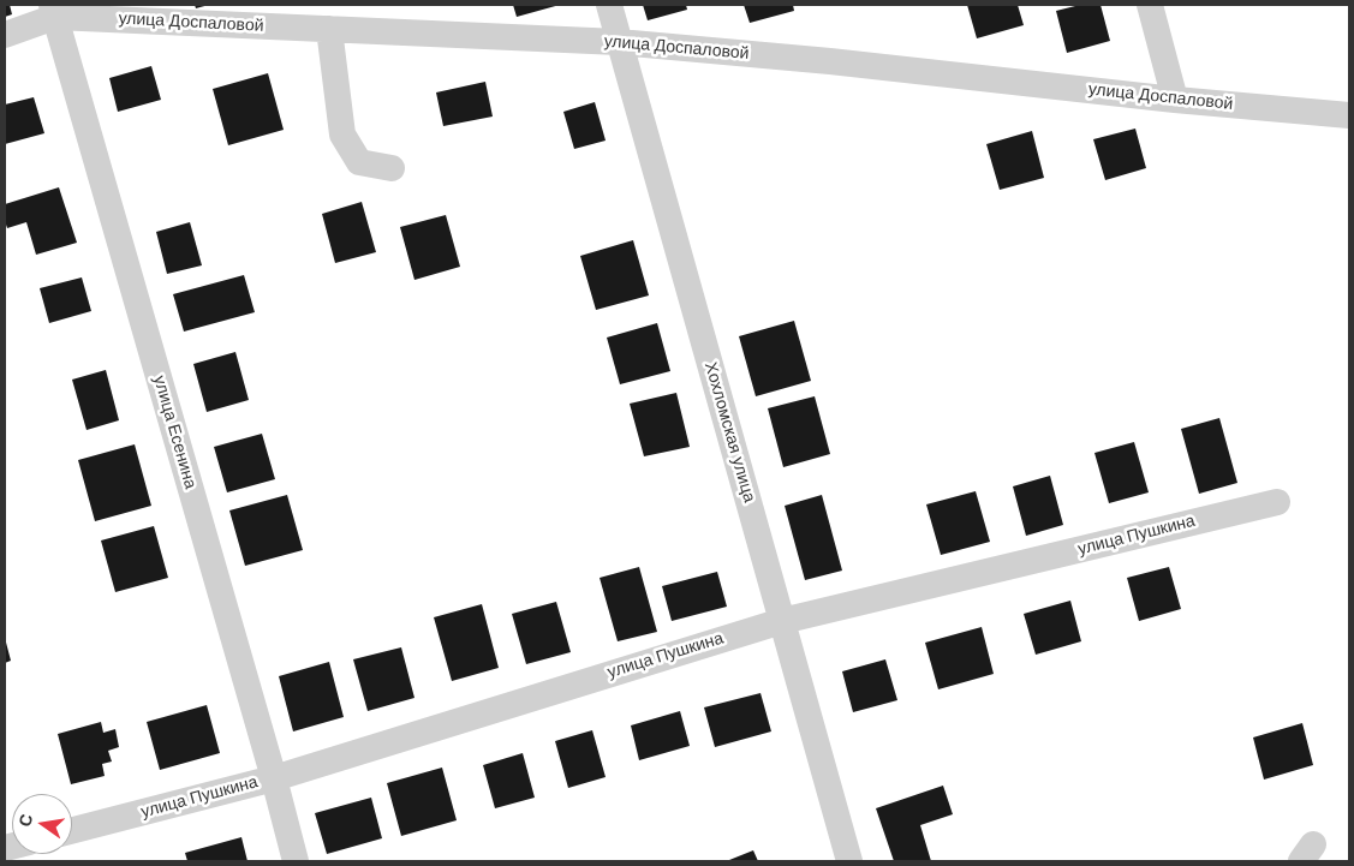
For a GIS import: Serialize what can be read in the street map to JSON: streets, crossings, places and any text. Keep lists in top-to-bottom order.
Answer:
{
  "streets": {
    "street": [
      "улица Доспаловой",
      "улица Есенина",
      "Хохломская улица",
      "улица Пушкина"
    ]
  },
  "crossings": [
    ["улица Доспаловой", "улица Есенина"],
    ["улица Доспаловой", "Хохломская улица"],
    ["улица Есенина", "улица Пушкина"],
    ["Хохломская улица", "улица Пушкина"]
  ],
  "north": "left"
}
